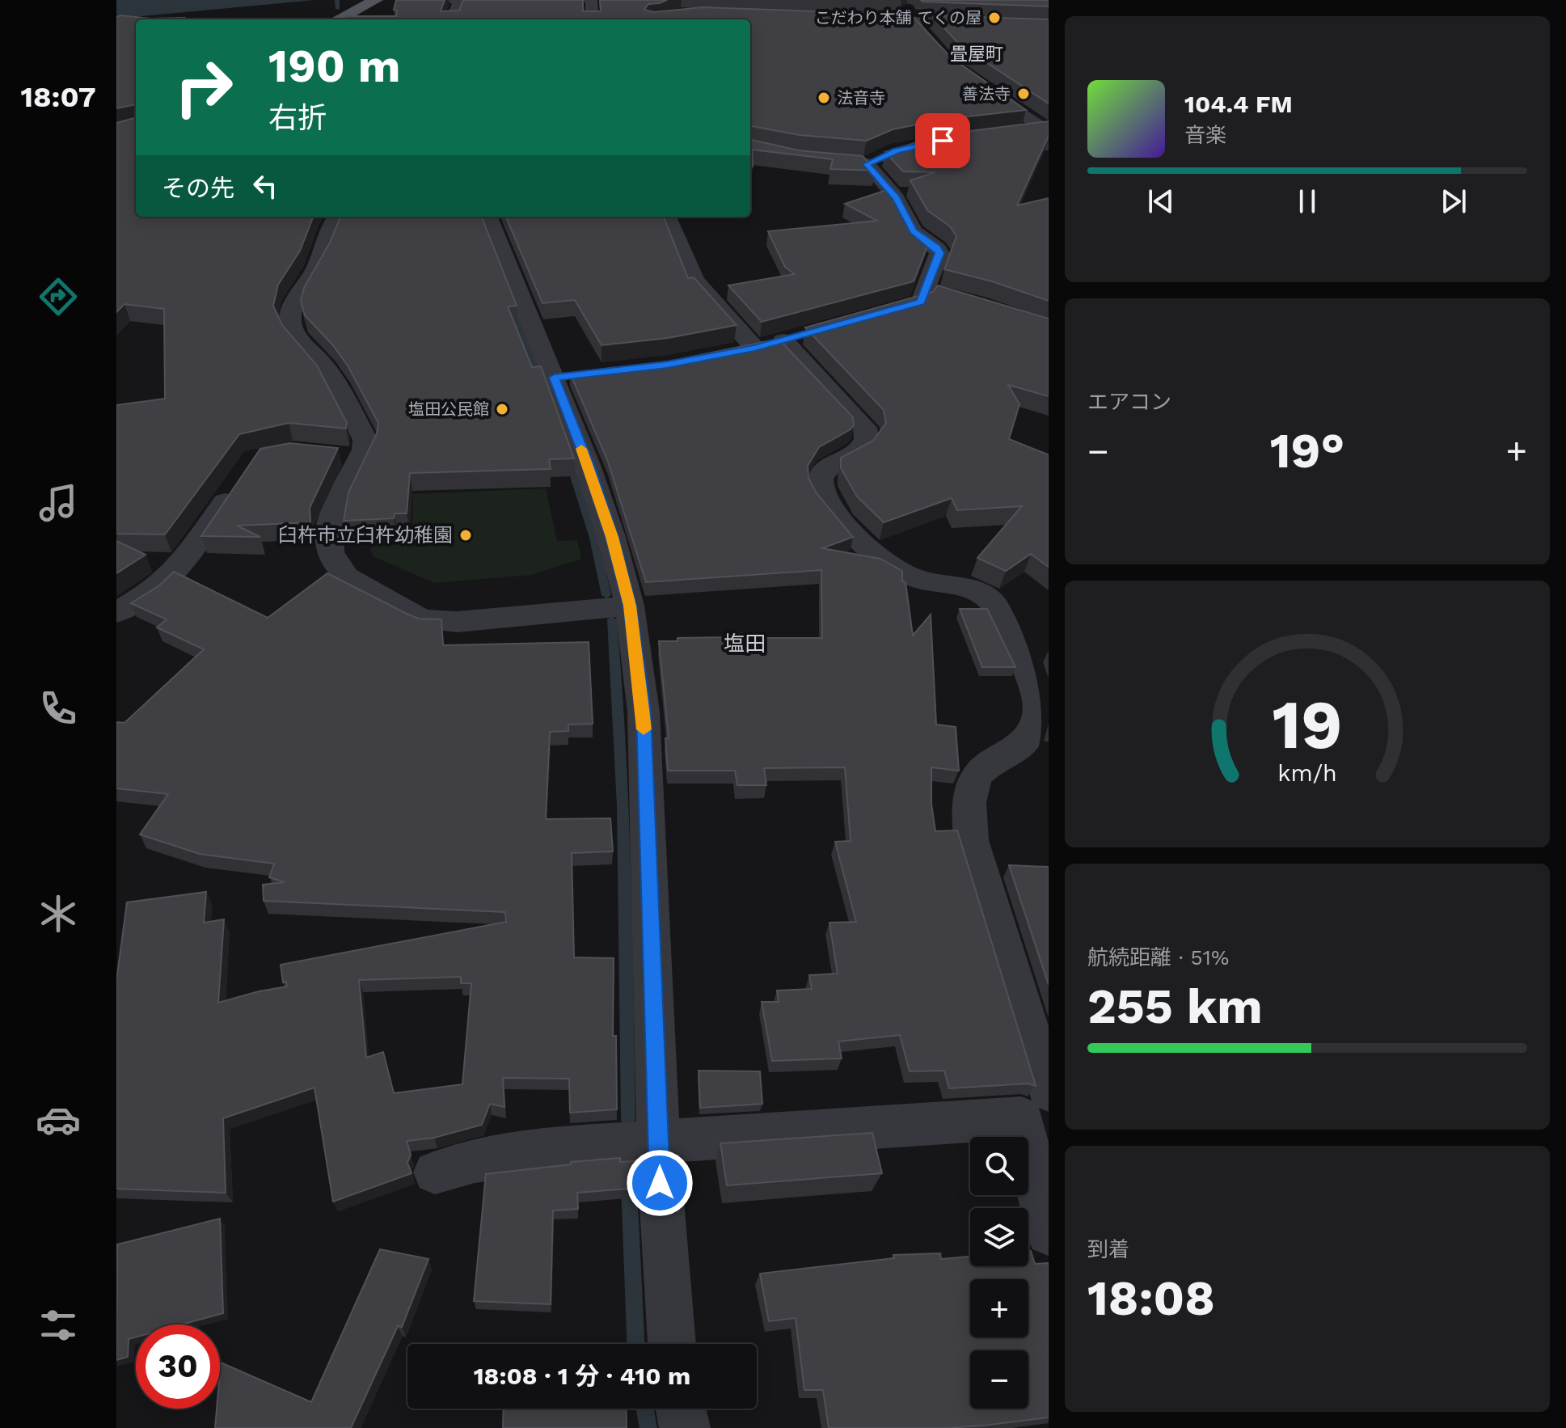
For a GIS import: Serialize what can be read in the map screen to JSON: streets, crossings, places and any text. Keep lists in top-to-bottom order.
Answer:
{
  "districts": ["畳屋町", "塩田"],
  "places": [
    "こだわり本舗 てくの屋",
    "善法寺",
    "法音寺",
    "塩田公民館",
    "臼杵市立臼杵幼稚園"
  ],
  "page": {
    "tabs": "18:07",
    "turn": ["190 m", "右折"],
    "song": ["104.4 FM", "音楽"],
    "then": "その先",
    "tile": [
      "エアコン",
      ["航続距離 · 51%", "255 km"],
      ["到着", "18:08"]
    ],
    "heat": ["−", "19°", "+"],
    "map_buttons": ["+", "−"],
    "limit": "30",
    "trip": "18:08 · 1 分 · 410 m",
    "gauge": ["19", "km/h"]
  }
}
